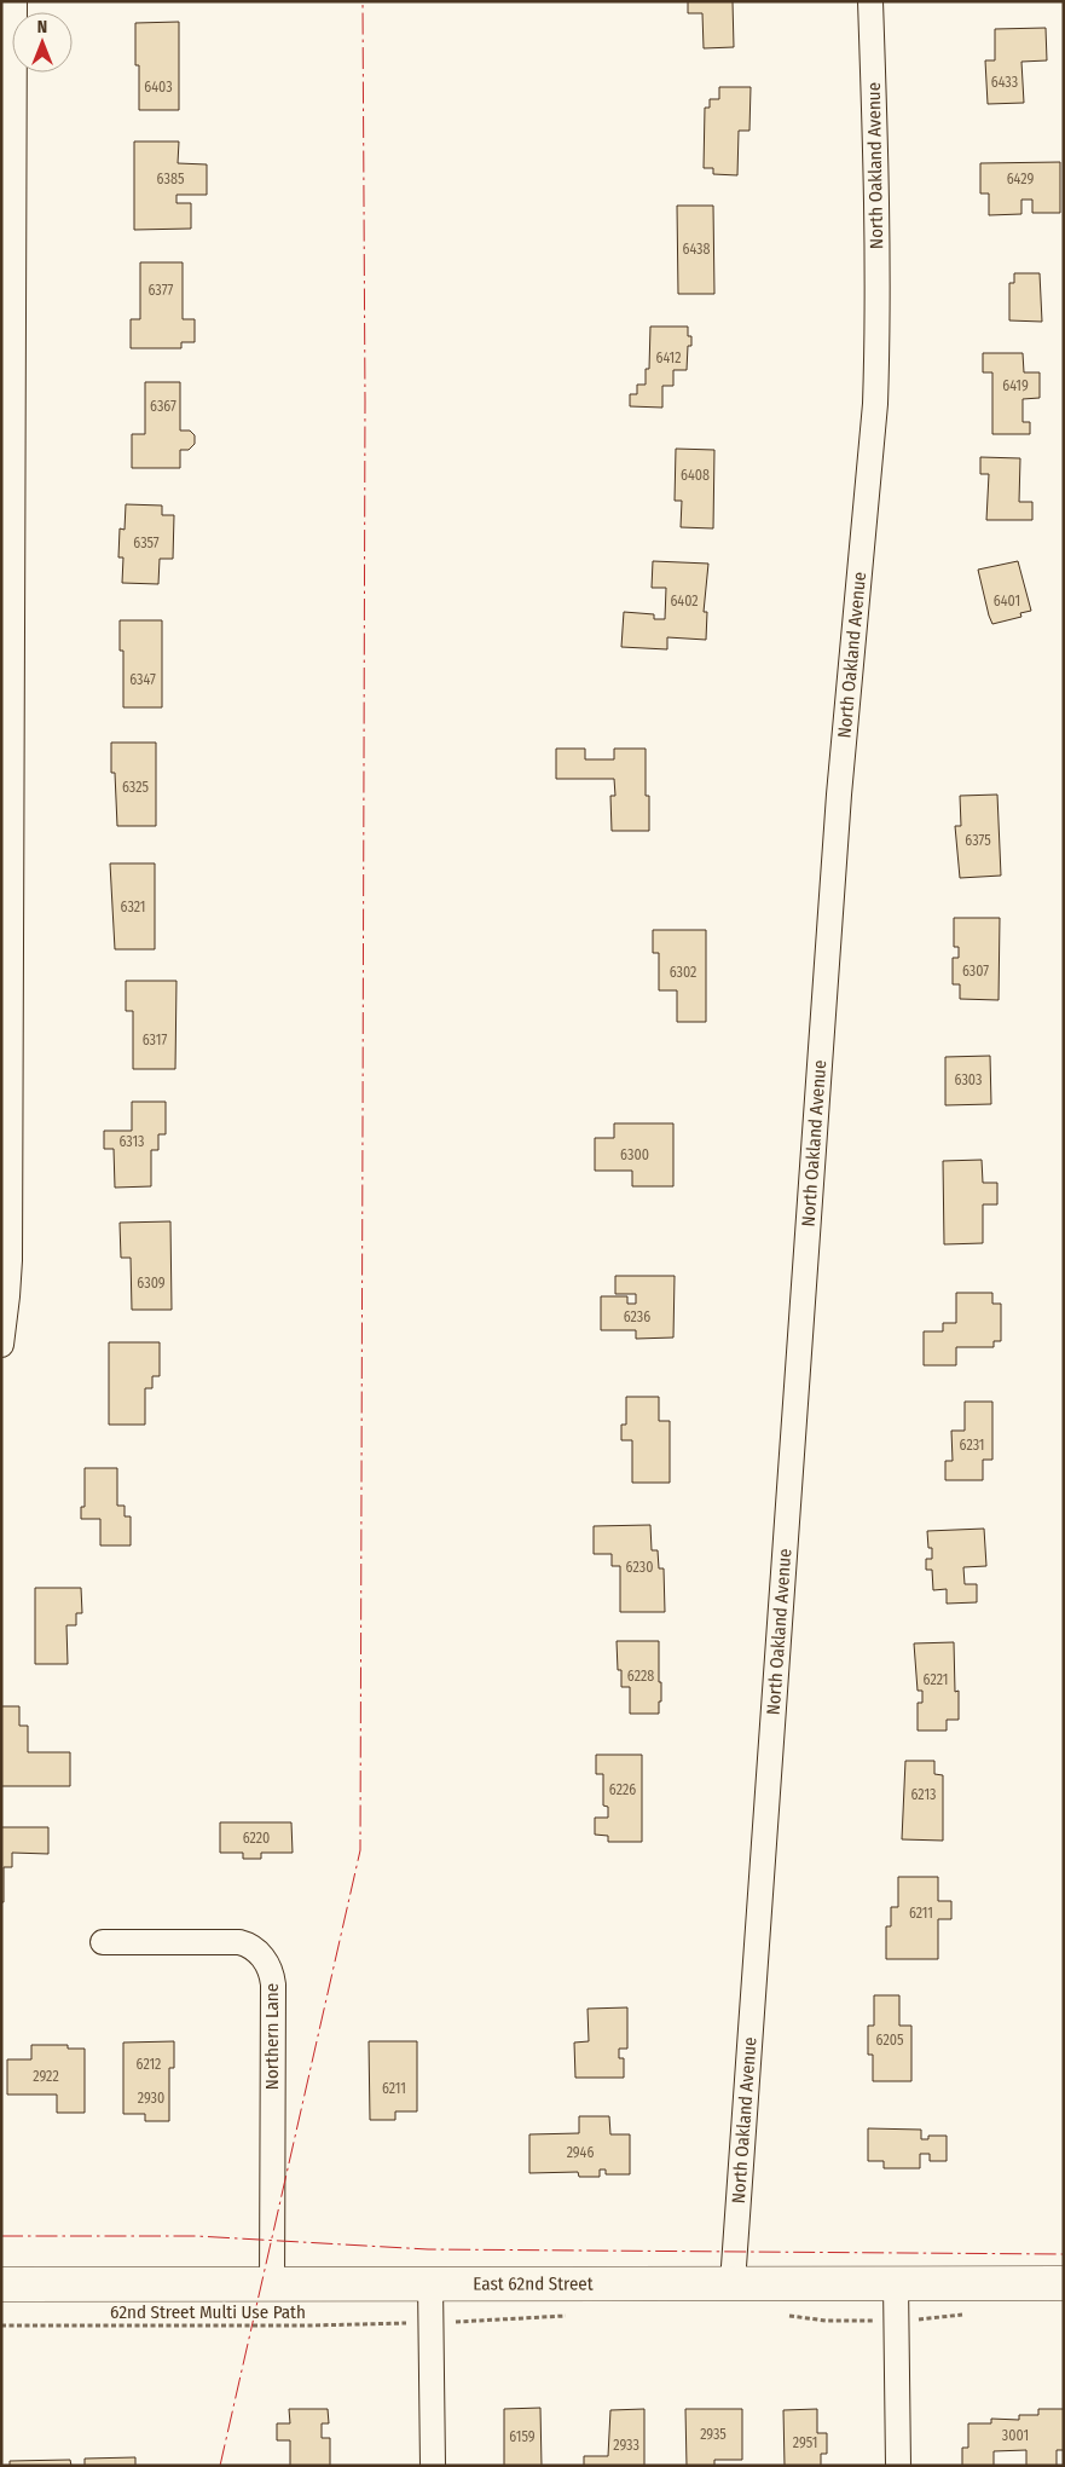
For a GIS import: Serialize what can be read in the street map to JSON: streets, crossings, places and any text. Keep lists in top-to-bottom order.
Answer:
{
  "streets": {
    "street": ["North Oakland Avenue", "Northern Lane", "East 62nd Street"],
    "path": ["62nd Street Multi Use Path"]
  },
  "crossings": [
    ["North Oakland Avenue", "East 62nd Street"],
    ["Northern Lane", "East 62nd Street"]
  ],
  "house_numbers": [
    "6433",
    "6403",
    "6385",
    "6429",
    "6438",
    "6377",
    "6412",
    "6419",
    "6367",
    "6408",
    "6357",
    "6402",
    "6401",
    "6347",
    "6325",
    "6375",
    "6321",
    "6307",
    "6302",
    "6317",
    "6303",
    "6313",
    "6300",
    "6309",
    "6236",
    "6231",
    "6230",
    "6228",
    "6221",
    "6226",
    "6213",
    "6220",
    "6211",
    "6205",
    "6212",
    "2922",
    "6211",
    "2930",
    "2946",
    "2935",
    "3001",
    "6159",
    "2951",
    "2933"
  ],
  "north": "top"
}
